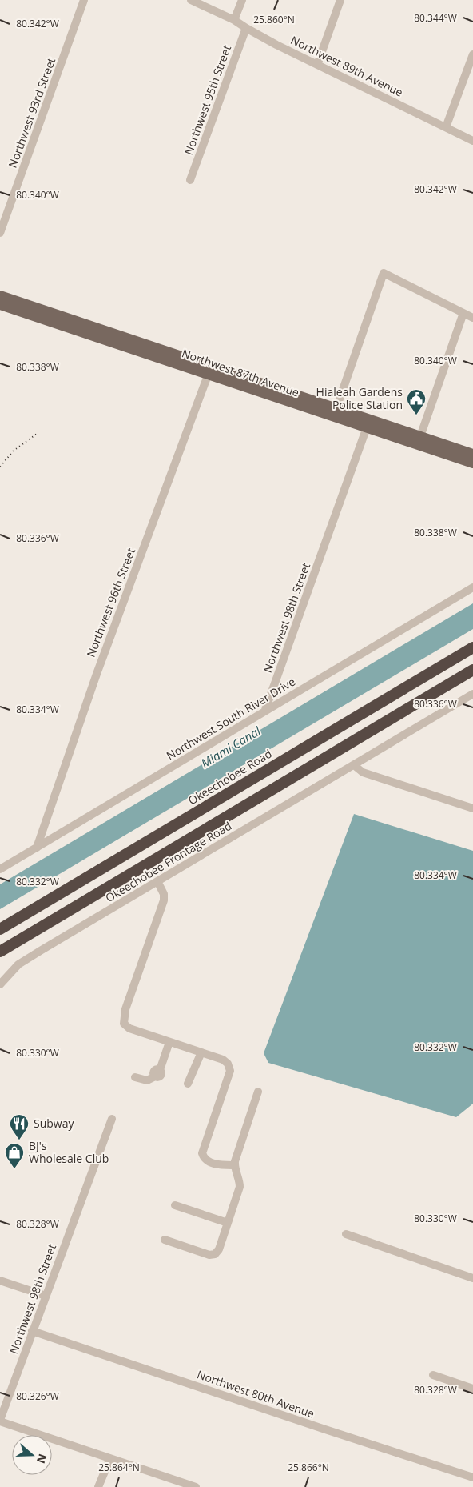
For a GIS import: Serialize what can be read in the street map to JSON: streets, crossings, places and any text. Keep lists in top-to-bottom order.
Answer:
{
  "streets": {
    "highway": ["Okeechobee Road"],
    "main road": ["Northwest 87th Avenue"],
    "street": [
      "Northwest 89th Avenue",
      "Northwest 95th Street",
      "Northwest 93rd Street",
      "Northwest 96th Street",
      "Northwest 98th Street",
      "Northwest South River Drive",
      "Okeechobee Frontage Road",
      "Northwest 80th Avenue"
    ]
  },
  "crossings": [
    ["Northwest 89th Avenue", "Northwest 95th Street"],
    ["Northwest 87th Avenue", "Northwest 96th Street"],
    ["Northwest 87th Avenue", "Northwest 98th Street"],
    ["Northwest 96th Street", "Northwest South River Drive"],
    ["Northwest 98th Street", "Northwest South River Drive"],
    ["Northwest 98th Street", "Northwest 80th Avenue"]
  ],
  "water": ["Miami Canal"],
  "places": {
    "public building": ["Hialeah Gardens Police Station"],
    "restaurant": ["Subway"],
    "shop": ["BJ's Wholesale Club"]
  },
  "north": "right",
  "coordinates": [
    "80.344°W",
    "25.860°N",
    "80.342°W",
    "80.340°W",
    "80.338°W",
    "80.336°W",
    "80.334°W",
    "80.332°W",
    "80.330°W",
    "80.328°W",
    "80.326°W",
    "25.864°N",
    "25.866°N"
  ]
}
